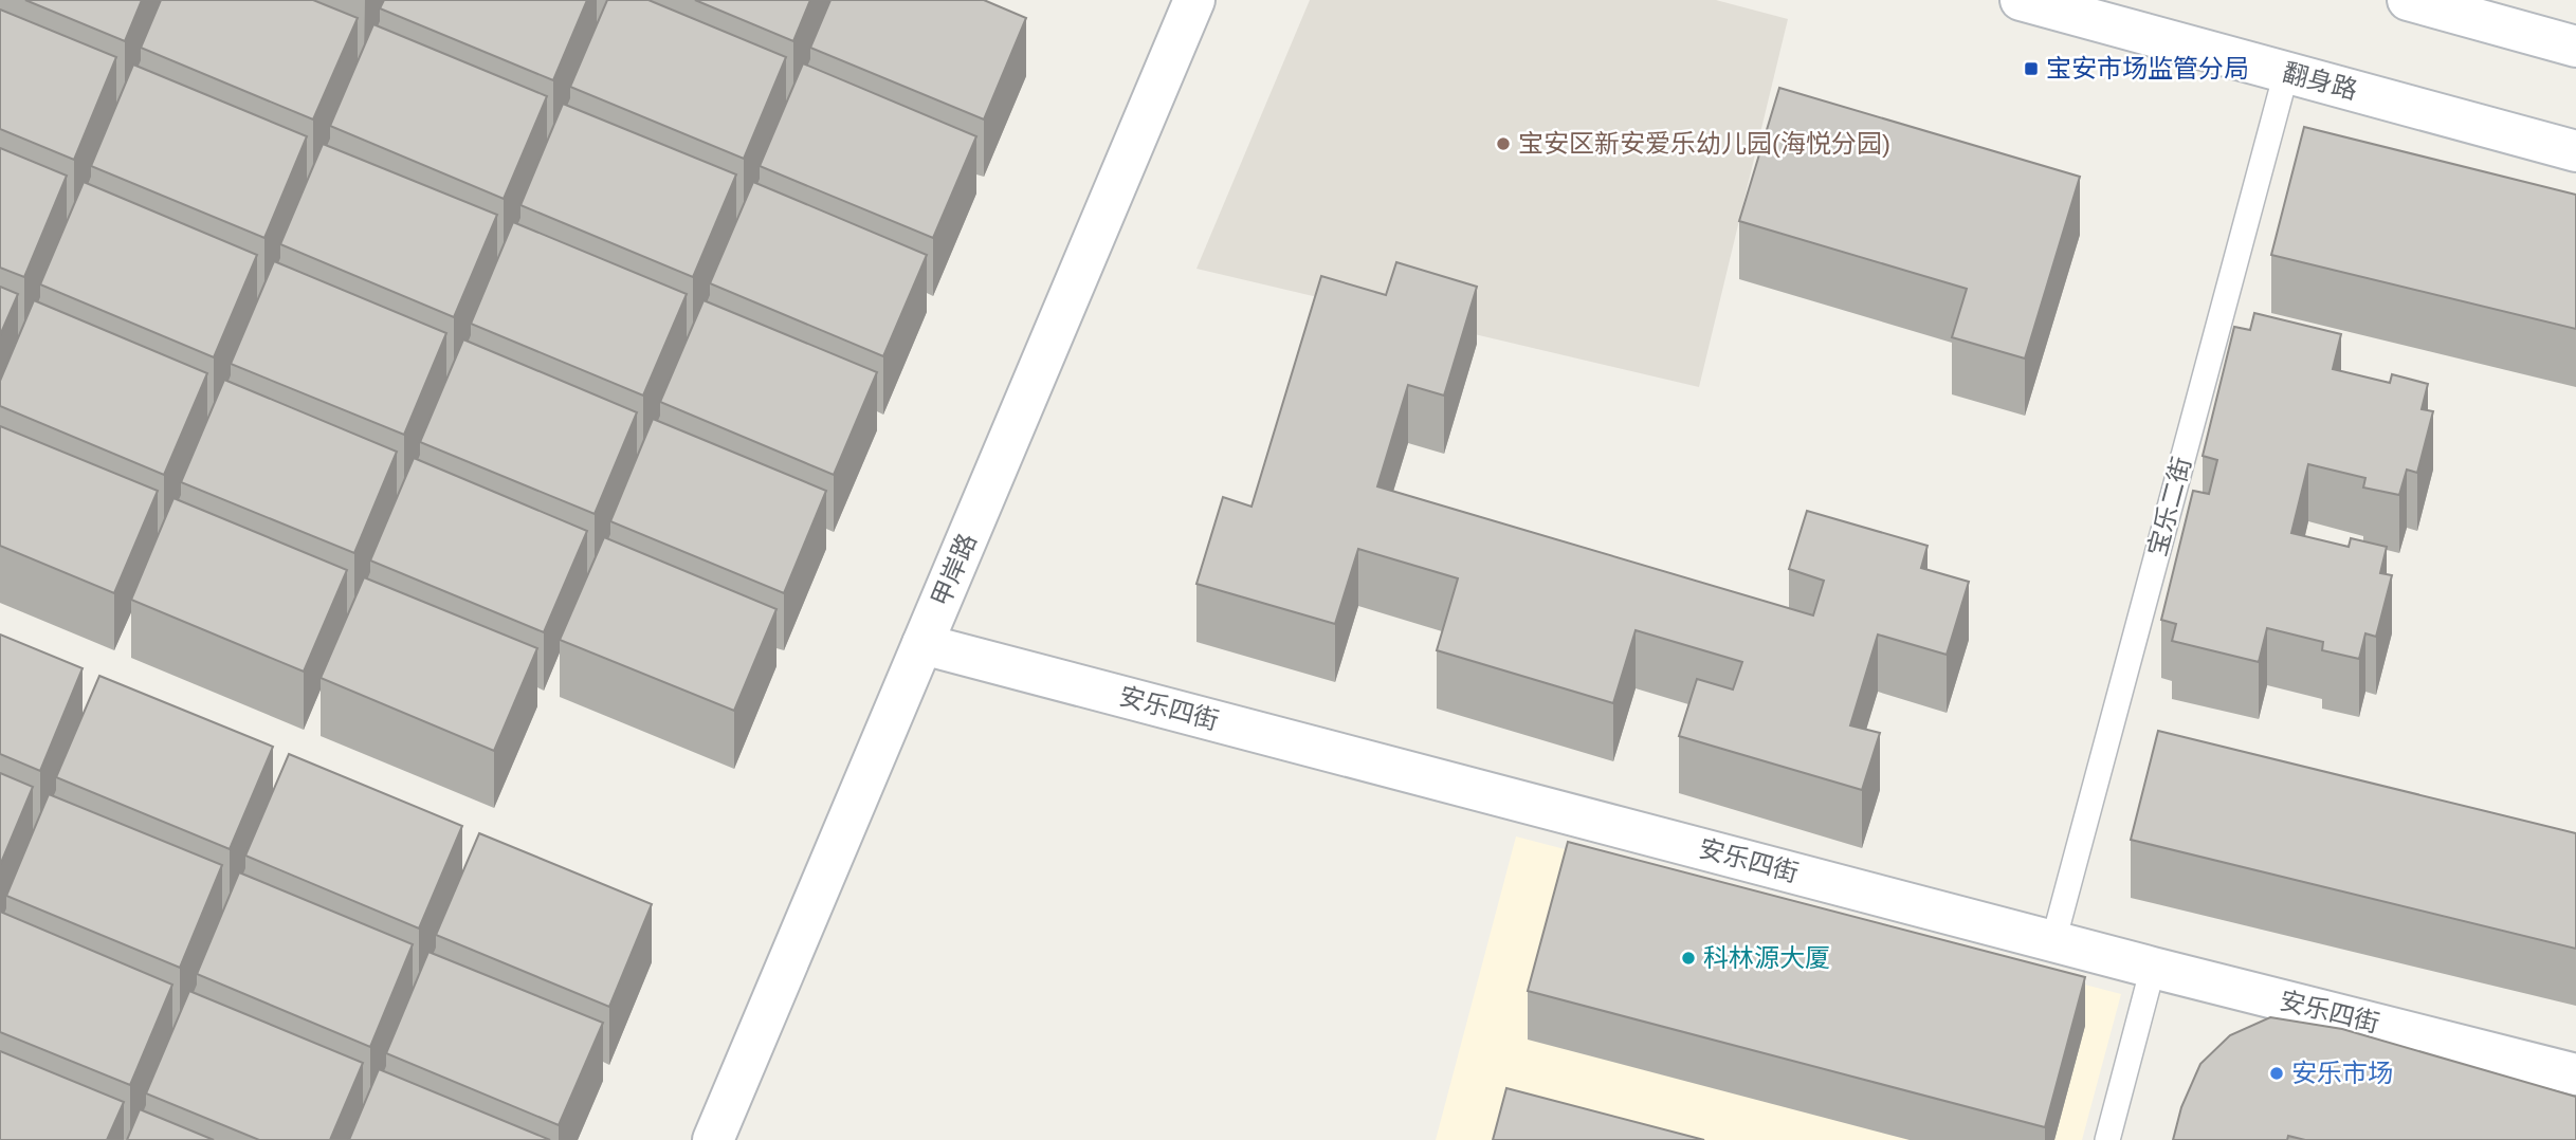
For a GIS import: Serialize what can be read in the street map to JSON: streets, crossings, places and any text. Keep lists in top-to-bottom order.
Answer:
{
  "streets": {
    "street": ["翻身路", "甲岸路", "安乐四街"],
    "lane": ["宝乐二街"]
  },
  "crossings": [
    ["翻身路", "宝乐二街"],
    ["宝乐二街", "安乐四街"],
    ["甲岸路", "安乐四街"]
  ],
  "places": {
    "transit": ["宝安市场监管分局"],
    "other": ["宝安区新安爱乐幼儿园(海悦分园)", "科林源大厦", "安乐市场"]
  }
}
